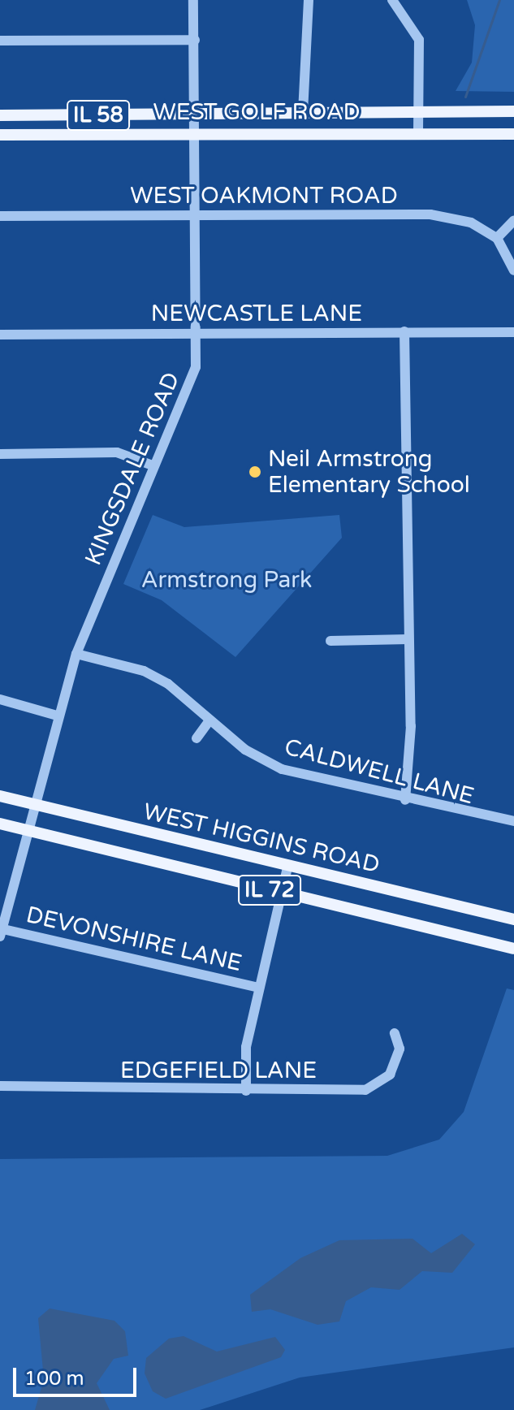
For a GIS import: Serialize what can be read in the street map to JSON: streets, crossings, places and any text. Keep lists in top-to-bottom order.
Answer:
{
  "streets": {
    "main road": [
      "WEST GOLF ROAD",
      "IL 58",
      "WEST HIGGINS ROAD",
      "IL 72"
    ],
    "street": [
      "WEST OAKMONT ROAD",
      "NEWCASTLE LANE",
      "KINGSDALE ROAD",
      "CALDWELL LANE",
      "DEVONSHIRE LANE",
      "EDGEFIELD LANE"
    ]
  },
  "crossings": [
    ["WEST GOLF ROAD", "KINGSDALE ROAD"],
    ["WEST OAKMONT ROAD", "KINGSDALE ROAD"],
    ["NEWCASTLE LANE", "KINGSDALE ROAD"],
    ["KINGSDALE ROAD", "CALDWELL LANE"],
    ["KINGSDALE ROAD", "WEST HIGGINS ROAD"],
    ["KINGSDALE ROAD", "DEVONSHIRE LANE"]
  ],
  "parks": ["Armstrong Park"],
  "places": ["Neil Armstrong Elementary School"],
  "scale_bar": "100 m"
}
